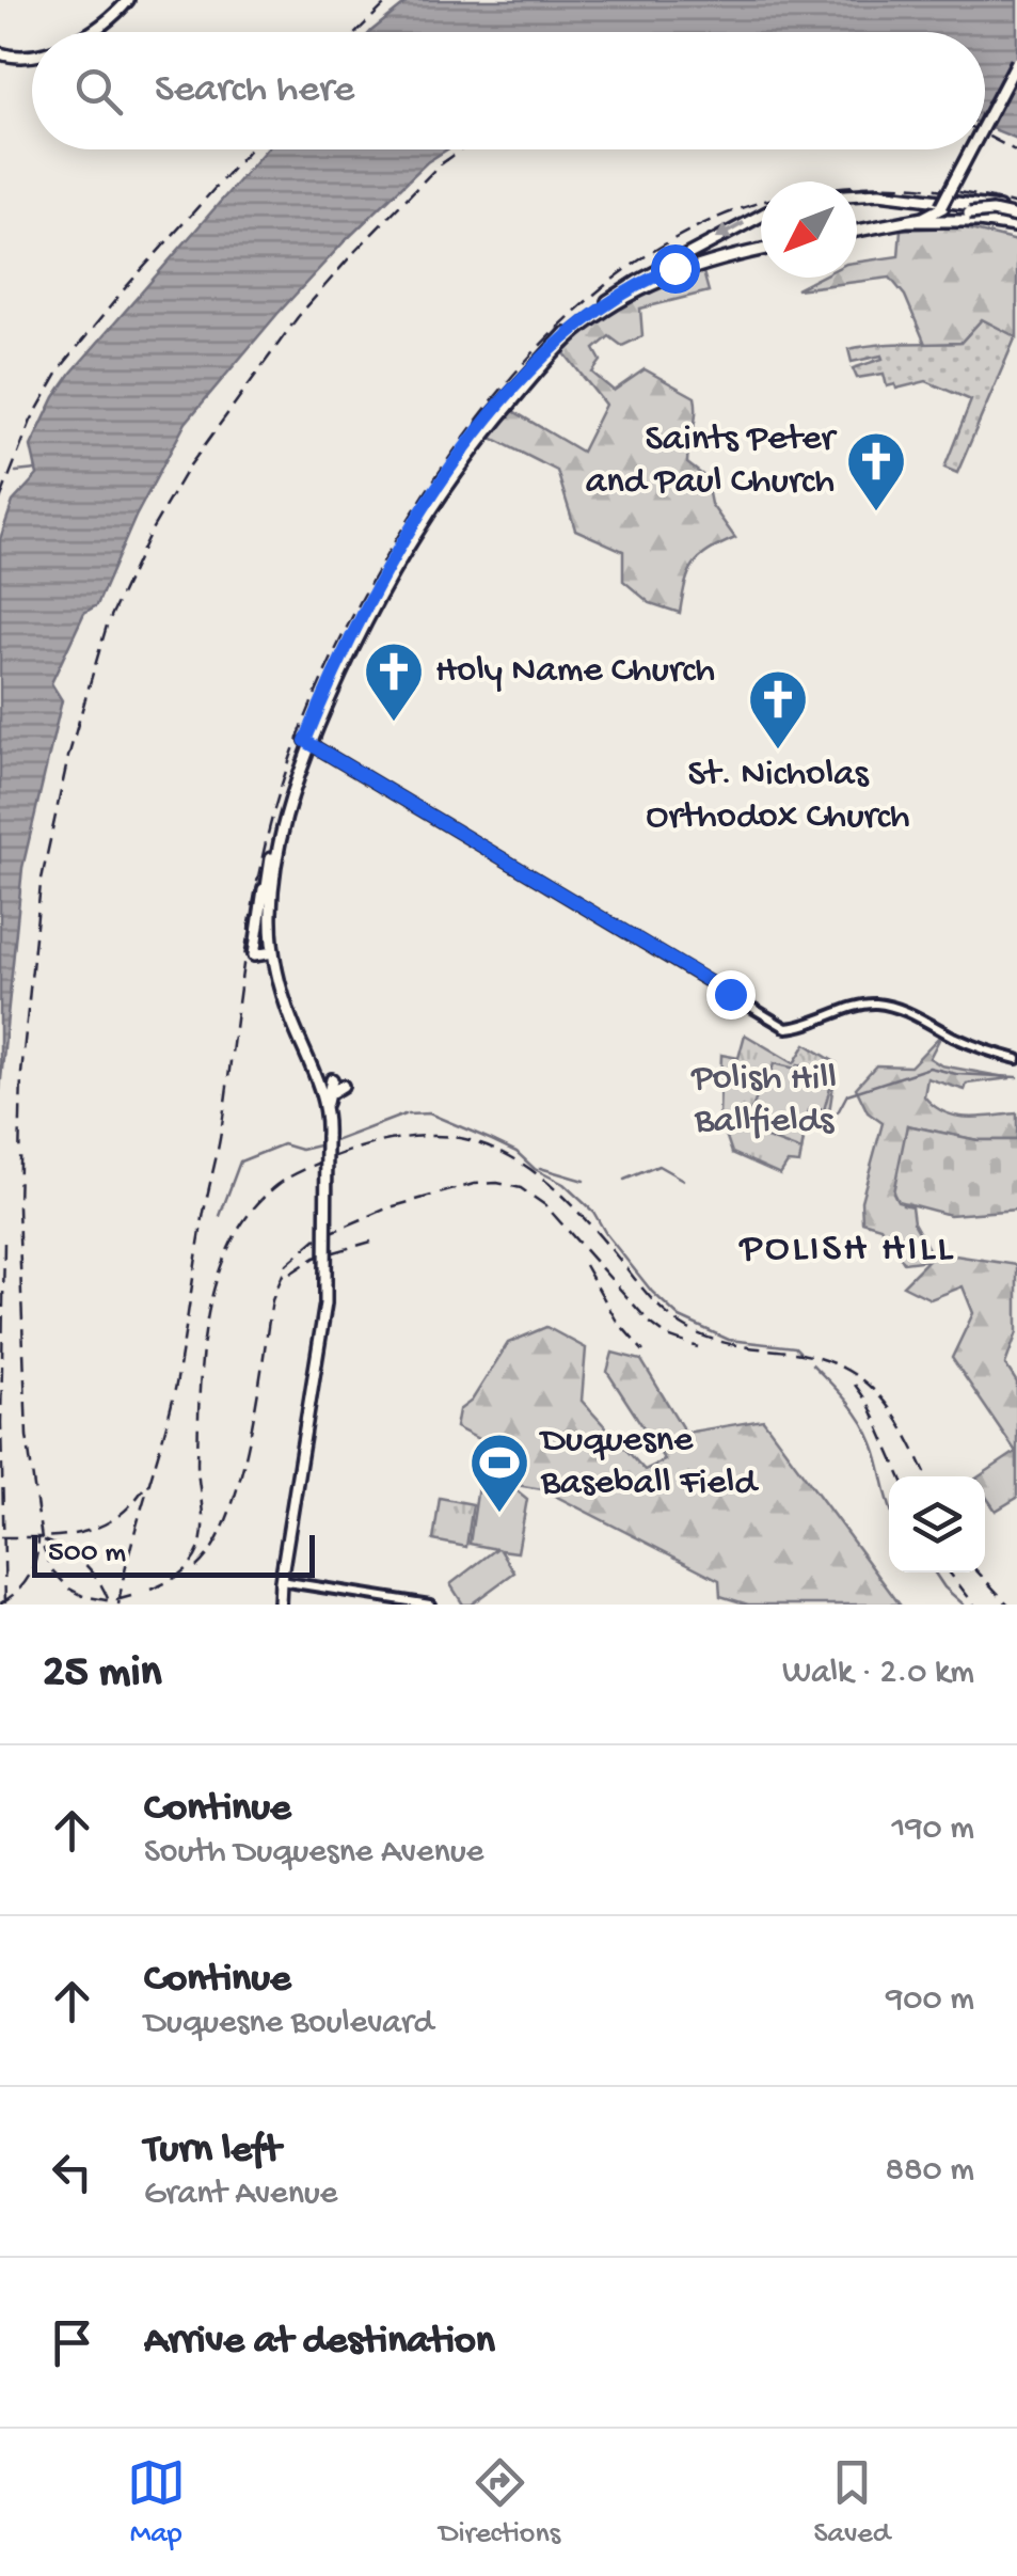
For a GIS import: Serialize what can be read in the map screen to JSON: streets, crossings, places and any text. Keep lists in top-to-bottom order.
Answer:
{
  "districts": ["POLISH HILL"],
  "parks": ["Polish Hill Ballfields"],
  "places": {
    "church": ["Saints Peter and Paul Church", "Holy Name Church", "St. Nicholas Orthodox Church"],
    "sports": ["Duquesne Baseball Field"]
  },
  "scale_bar": "500 m",
  "north": "bottom left",
  "page": {
    "search": "Search here",
    "scale": "500 m",
    "heading": ["25 min", "Walk · 2.0 km"],
    "list": [
      ["Continue", "South Duquesne Avenue", "190 m"],
      ["Continue", "Duquesne Boulevard", "900 m"],
      ["Turn left", "Grant Avenue", "880 m"],
      "Arrive at destination"
    ],
    "nav": ["Map", "Directions", "Saved"]
  }
}
